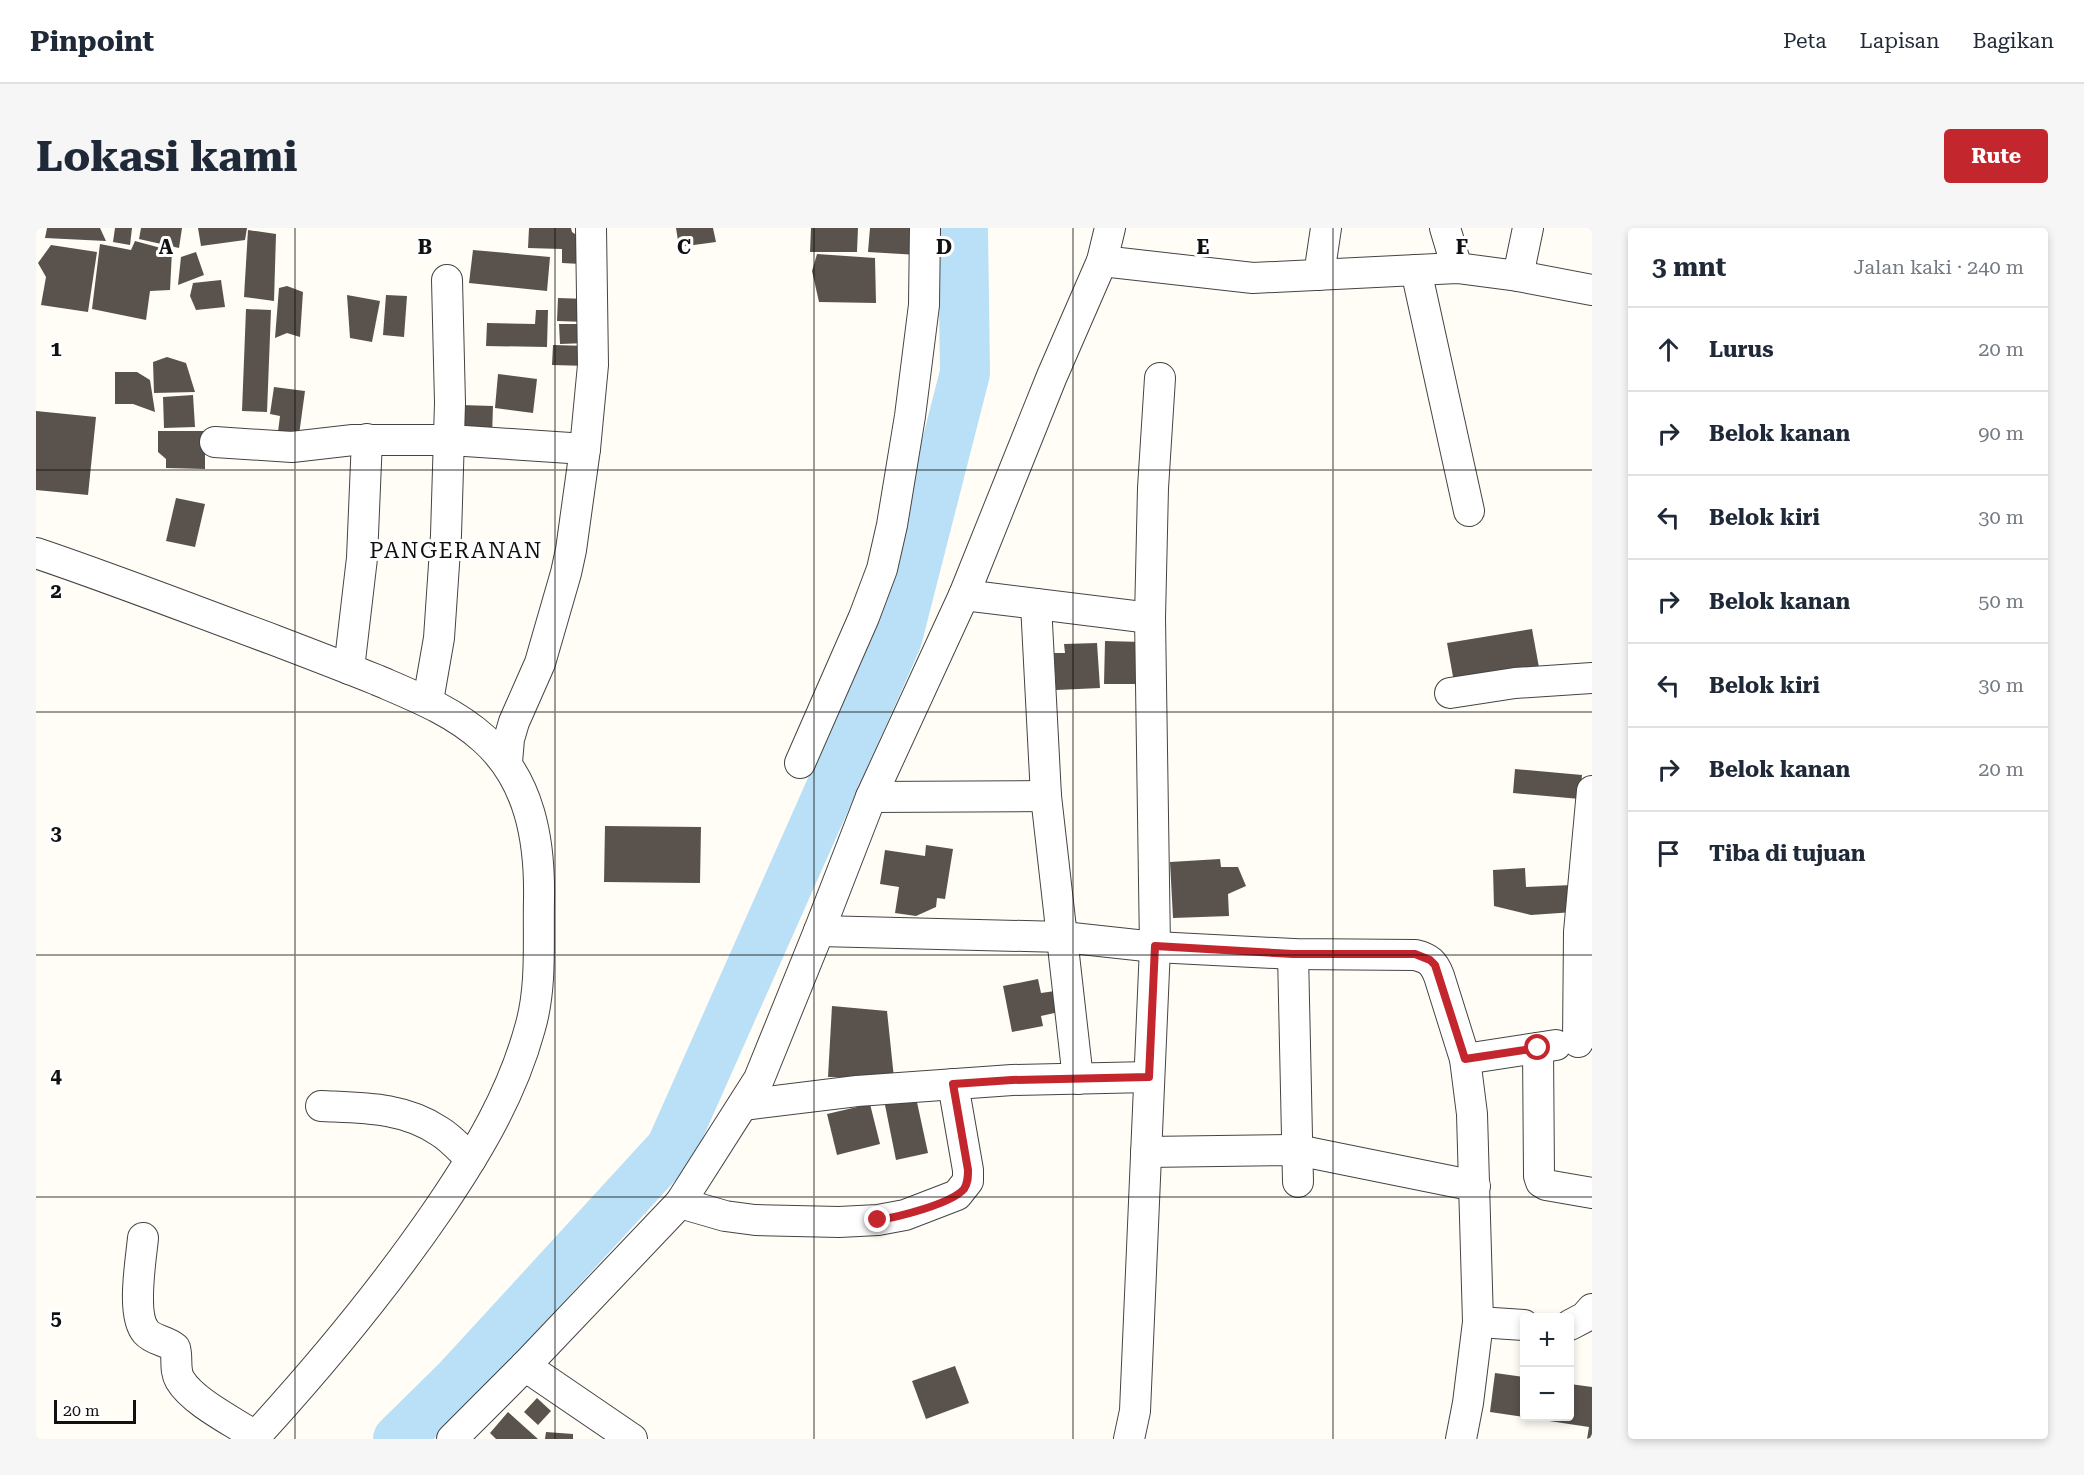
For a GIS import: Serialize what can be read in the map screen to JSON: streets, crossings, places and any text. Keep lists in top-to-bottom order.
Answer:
{
  "districts": ["PANGERANAN"],
  "scale_bar": "20 m",
  "page": {
    "header": "Pinpoint",
    "nav": ["Peta", "Lapisan", "Bagikan"],
    "buttons": "Rute",
    "title": "Lokasi kami",
    "heading": ["3 mnt", "Jalan kaki · 240 m"],
    "list": [
      ["Lurus", "20 m"],
      ["Belok kanan", "90 m"],
      ["Belok kiri", "30 m"],
      ["Belok kanan", "50 m"],
      ["Belok kiri", "30 m"],
      ["Belok kanan", "20 m"],
      "Tiba di tujuan"
    ],
    "map_buttons": ["+", "−"],
    "scale": "20 m"
  },
  "grid": {
    "columns": [
      "A",
      "B",
      "C",
      "D",
      "E",
      "F"
    ],
    "rows": [
      "1",
      "2",
      "3",
      "4",
      "5"
    ]
  }
}
